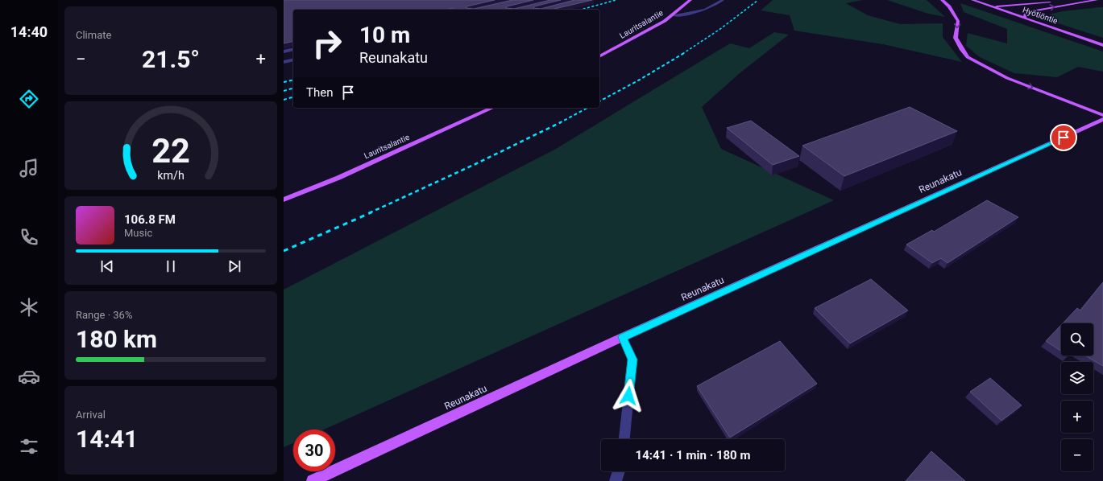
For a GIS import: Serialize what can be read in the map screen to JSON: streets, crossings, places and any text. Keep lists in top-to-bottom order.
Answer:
{
  "streets": {
    "main road": ["Hyötiöntie", "Lauritsalantie", "Reunakatu"]
  },
  "page": {
    "tabs": "14:40",
    "tile": [
      "Climate",
      ["Range · 36%", "180 km"],
      ["Arrival", "14:41"]
    ],
    "turn": ["10 m", "Reunakatu"],
    "heat": ["−", "21.5°", "+"],
    "then": "Then",
    "song": ["106.8 FM", "Music"],
    "map_buttons": ["+", "−"],
    "limit": "30",
    "trip": "14:41 · 1 min · 180 m",
    "gauge": ["22", "km/h"]
  }
}
